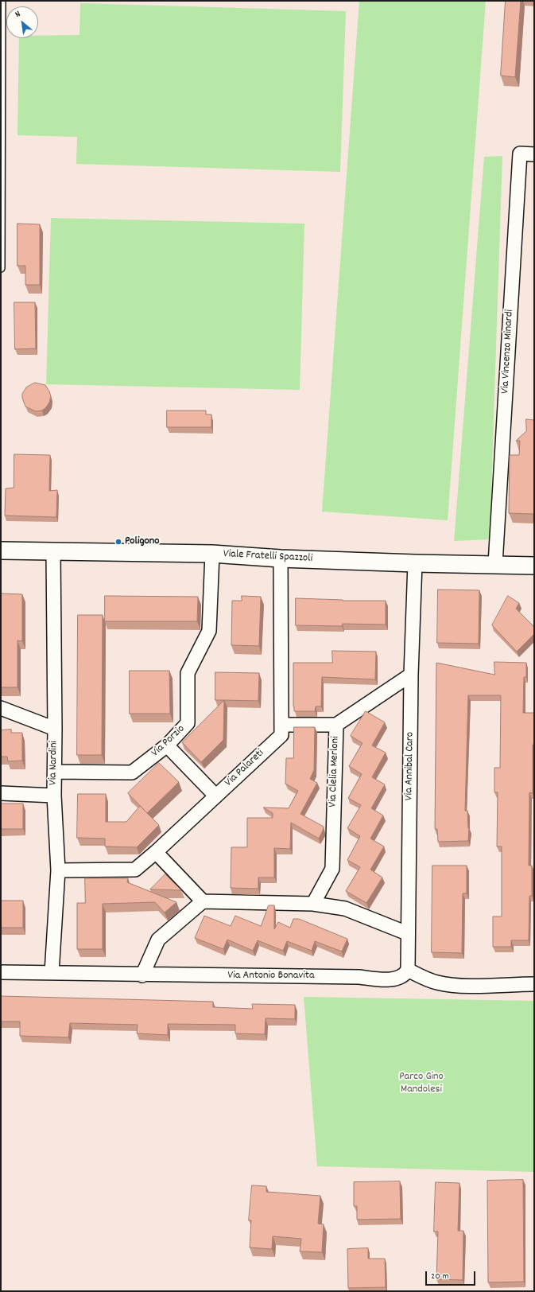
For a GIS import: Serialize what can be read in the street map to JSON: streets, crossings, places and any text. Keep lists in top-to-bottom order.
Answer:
{
  "streets": {
    "street": [
      "Via Vincenzo Minardi",
      "Viale Fratelli Spazzoli",
      "Via Porzio",
      "Via Nardini",
      "Via Annibal Caro",
      "Via Palareti",
      "Via Clelia Merloni",
      "Via Antonio Bonavita"
    ]
  },
  "crossings": [
    ["Via Vincenzo Minardi", "Viale Fratelli Spazzoli"],
    ["Viale Fratelli Spazzoli", "Via Porzio"],
    ["Viale Fratelli Spazzoli", "Via Nardini"],
    ["Viale Fratelli Spazzoli", "Via Annibal Caro"],
    ["Viale Fratelli Spazzoli", "Via Palareti"],
    ["Via Porzio", "Via Nardini"],
    ["Via Nardini", "Via Palareti"],
    ["Via Nardini", "Via Antonio Bonavita"],
    ["Via Annibal Caro", "Via Clelia Merloni"],
    ["Via Annibal Caro", "Via Antonio Bonavita"]
  ],
  "parks": ["Parco Gino Mandolesi"],
  "places": ["Poligono"],
  "scale_bar": "20 m",
  "north": "top left"
}
